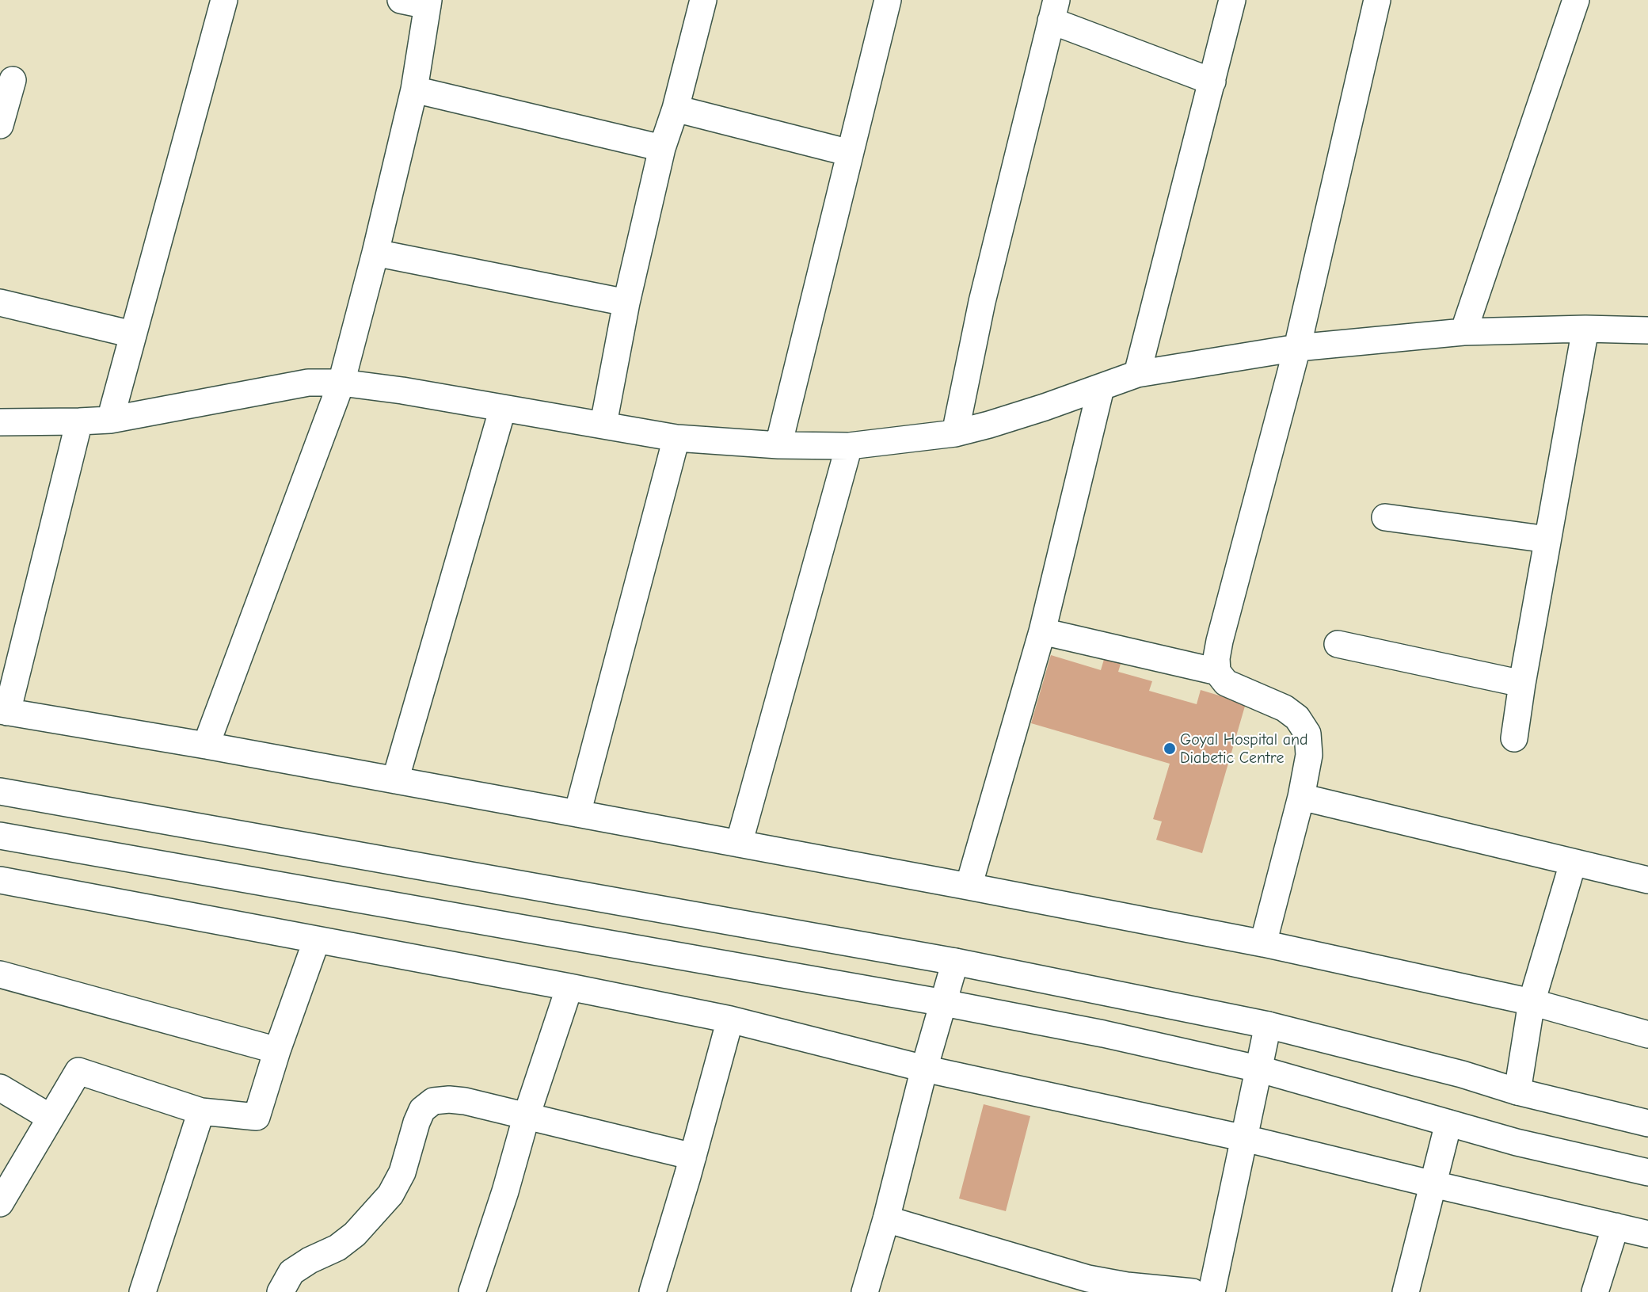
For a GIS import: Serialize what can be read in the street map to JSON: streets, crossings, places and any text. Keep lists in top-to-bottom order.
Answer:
{
  "places": ["Goyal Hospital and Diabetic Centre"]
}
